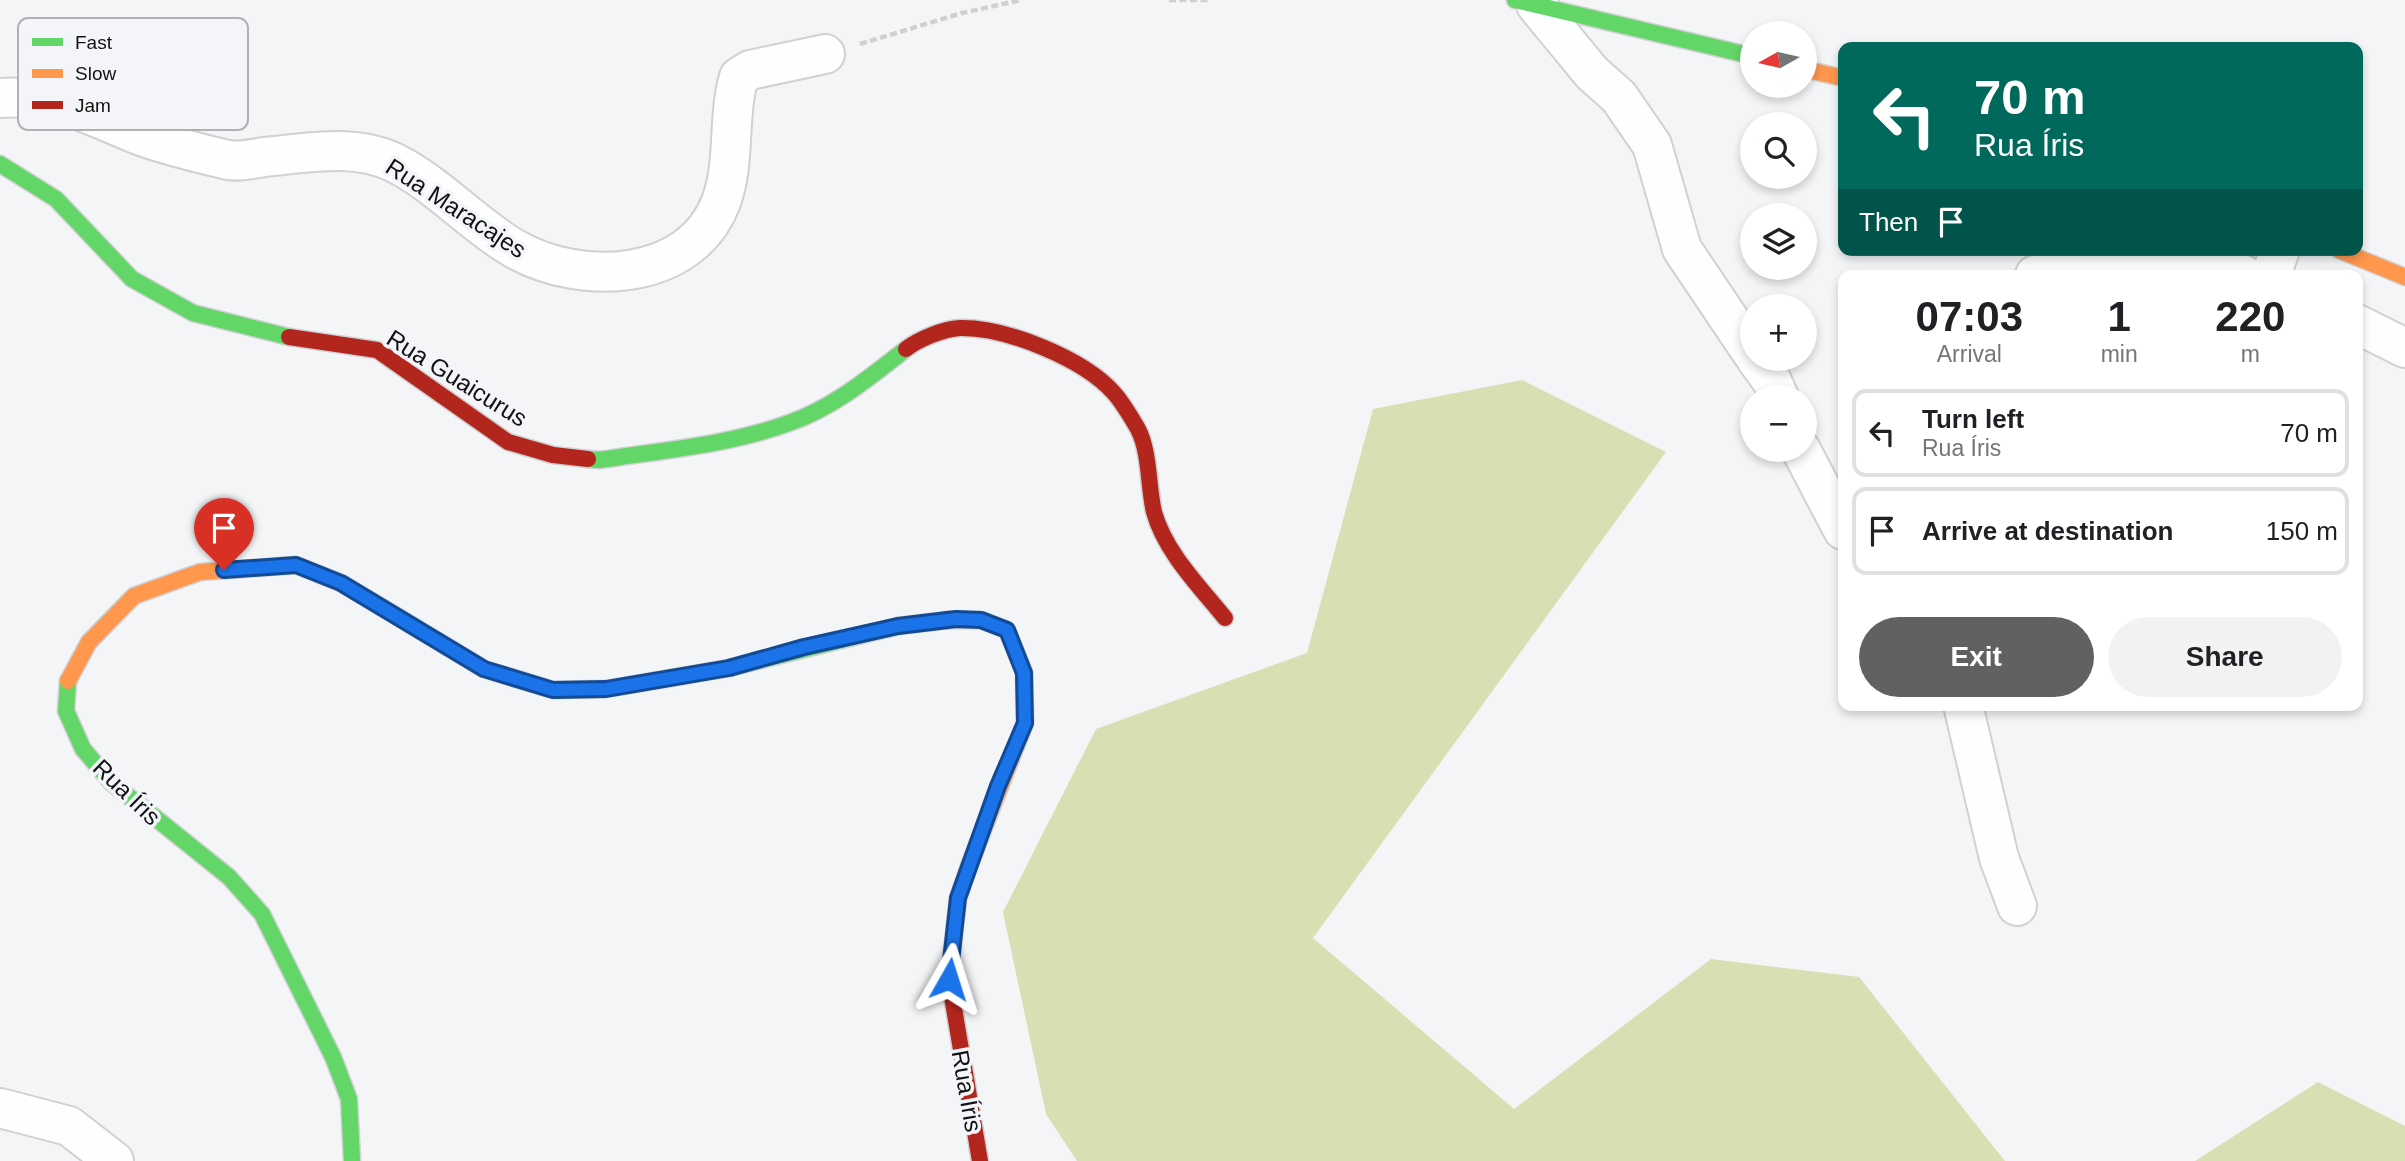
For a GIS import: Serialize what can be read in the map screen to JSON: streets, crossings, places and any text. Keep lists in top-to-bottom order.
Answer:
{
  "streets": {
    "main road": ["Rua Guaicurus", "Rua Íris"],
    "street": ["Rua Maracajes"]
  },
  "legend": ["Fast", "Slow", "Jam"],
  "north": "left",
  "page": {
    "map_buttons": ["+", "−"],
    "turn": ["70 m", "Rua Íris"],
    "then": "Then",
    "eta": [
      "07:03",
      "Arrival",
      "1",
      "min",
      "220",
      "m"
    ],
    "list": [
      {
        "name": "Turn left",
        "note": "Rua Íris",
        "value": "70 m"
      },
      {
        "name": "Arrive at destination",
        "value": "150 m"
      }
    ],
    "buttons": ["Exit", "Share"]
  }
}
